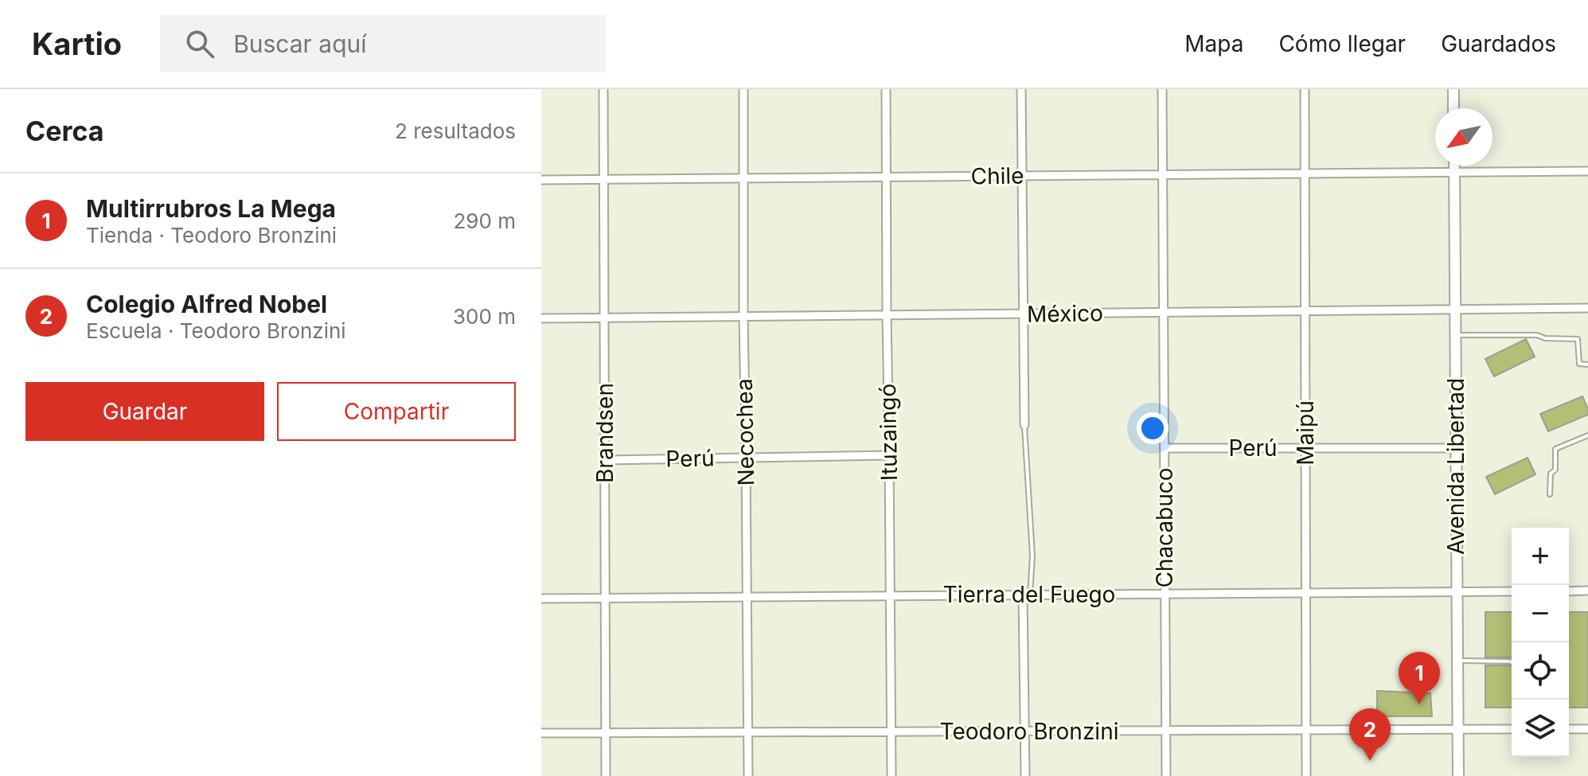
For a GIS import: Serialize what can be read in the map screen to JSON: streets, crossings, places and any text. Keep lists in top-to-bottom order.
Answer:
{
  "streets": {
    "main road": ["Avenida Libertad"],
    "street": [
      "Chile",
      "México",
      "Necochea",
      "Ituzaingó",
      "Brandsen",
      "Maipú",
      "Perú",
      "Chacabuco",
      "Tierra del Fuego",
      "Teodoro Bronzini"
    ]
  },
  "crossings": [
    ["Chile", "Necochea"],
    ["Chile", "Ituzaingó"],
    ["Chile", "Brandsen"],
    ["Chile", "Maipú"],
    ["Chile", "Avenida Libertad"],
    ["Chile", "Chacabuco"],
    ["México", "Necochea"],
    ["México", "Ituzaingó"],
    ["México", "Brandsen"],
    ["México", "Maipú"],
    ["México", "Avenida Libertad"],
    ["México", "Chacabuco"],
    ["Necochea", "Perú"],
    ["Necochea", "Tierra del Fuego"],
    ["Necochea", "Teodoro Bronzini"],
    ["Ituzaingó", "Perú"],
    ["Ituzaingó", "Tierra del Fuego"],
    ["Ituzaingó", "Teodoro Bronzini"],
    ["Brandsen", "Perú"],
    ["Brandsen", "Tierra del Fuego"],
    ["Brandsen", "Teodoro Bronzini"],
    ["Maipú", "Perú"],
    ["Maipú", "Tierra del Fuego"],
    ["Maipú", "Teodoro Bronzini"],
    ["Perú", "Avenida Libertad"],
    ["Perú", "Chacabuco"],
    ["Avenida Libertad", "Tierra del Fuego"],
    ["Avenida Libertad", "Teodoro Bronzini"],
    ["Chacabuco", "Tierra del Fuego"],
    ["Chacabuco", "Teodoro Bronzini"]
  ],
  "north": "bottom left",
  "page": {
    "header": "Kartio",
    "search": "Buscar aquí",
    "nav": ["Mapa", "Cómo llegar", "Guardados"],
    "heading": ["Cerca", "2 resultados"],
    "list": [
      {
        "mark": "1",
        "name": "Multirrubros La Mega",
        "note": "Tienda · Teodoro Bronzini",
        "value": "290 m"
      },
      {
        "mark": "2",
        "name": "Colegio Alfred Nobel",
        "note": "Escuela · Teodoro Bronzini",
        "value": "300 m"
      }
    ],
    "buttons": ["Guardar", "Compartir"],
    "map_buttons": ["+", "−"],
    "pins": ["1", "2"]
  }
}
